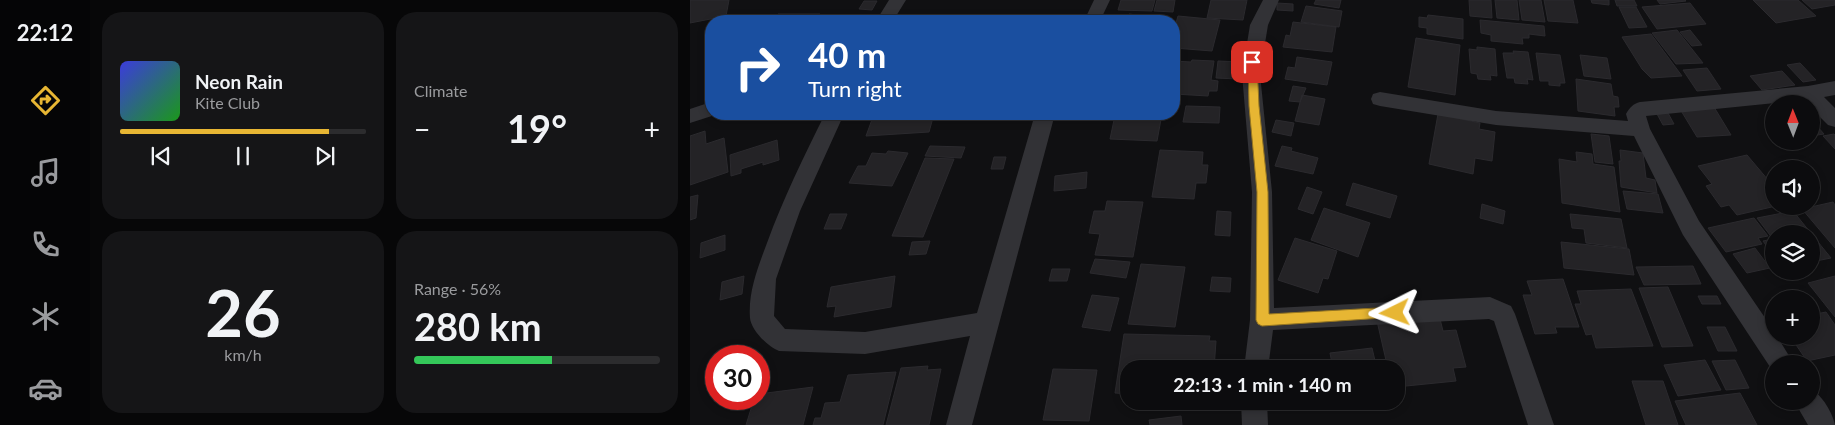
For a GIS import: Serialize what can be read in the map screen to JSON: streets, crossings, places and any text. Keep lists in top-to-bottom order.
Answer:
{
  "north": "top",
  "page": {
    "tabs": "22:12",
    "tile": [
      "Climate",
      ["26", "km/h"],
      ["Range · 56%", "280 km"]
    ],
    "turn": ["40 m", "Turn right"],
    "song": ["Neon Rain", "Kite Club"],
    "map_buttons": ["+", "−"],
    "heat": ["−", "19°", "+"],
    "limit": "30",
    "trip": "22:13 · 1 min · 140 m"
  }
}
